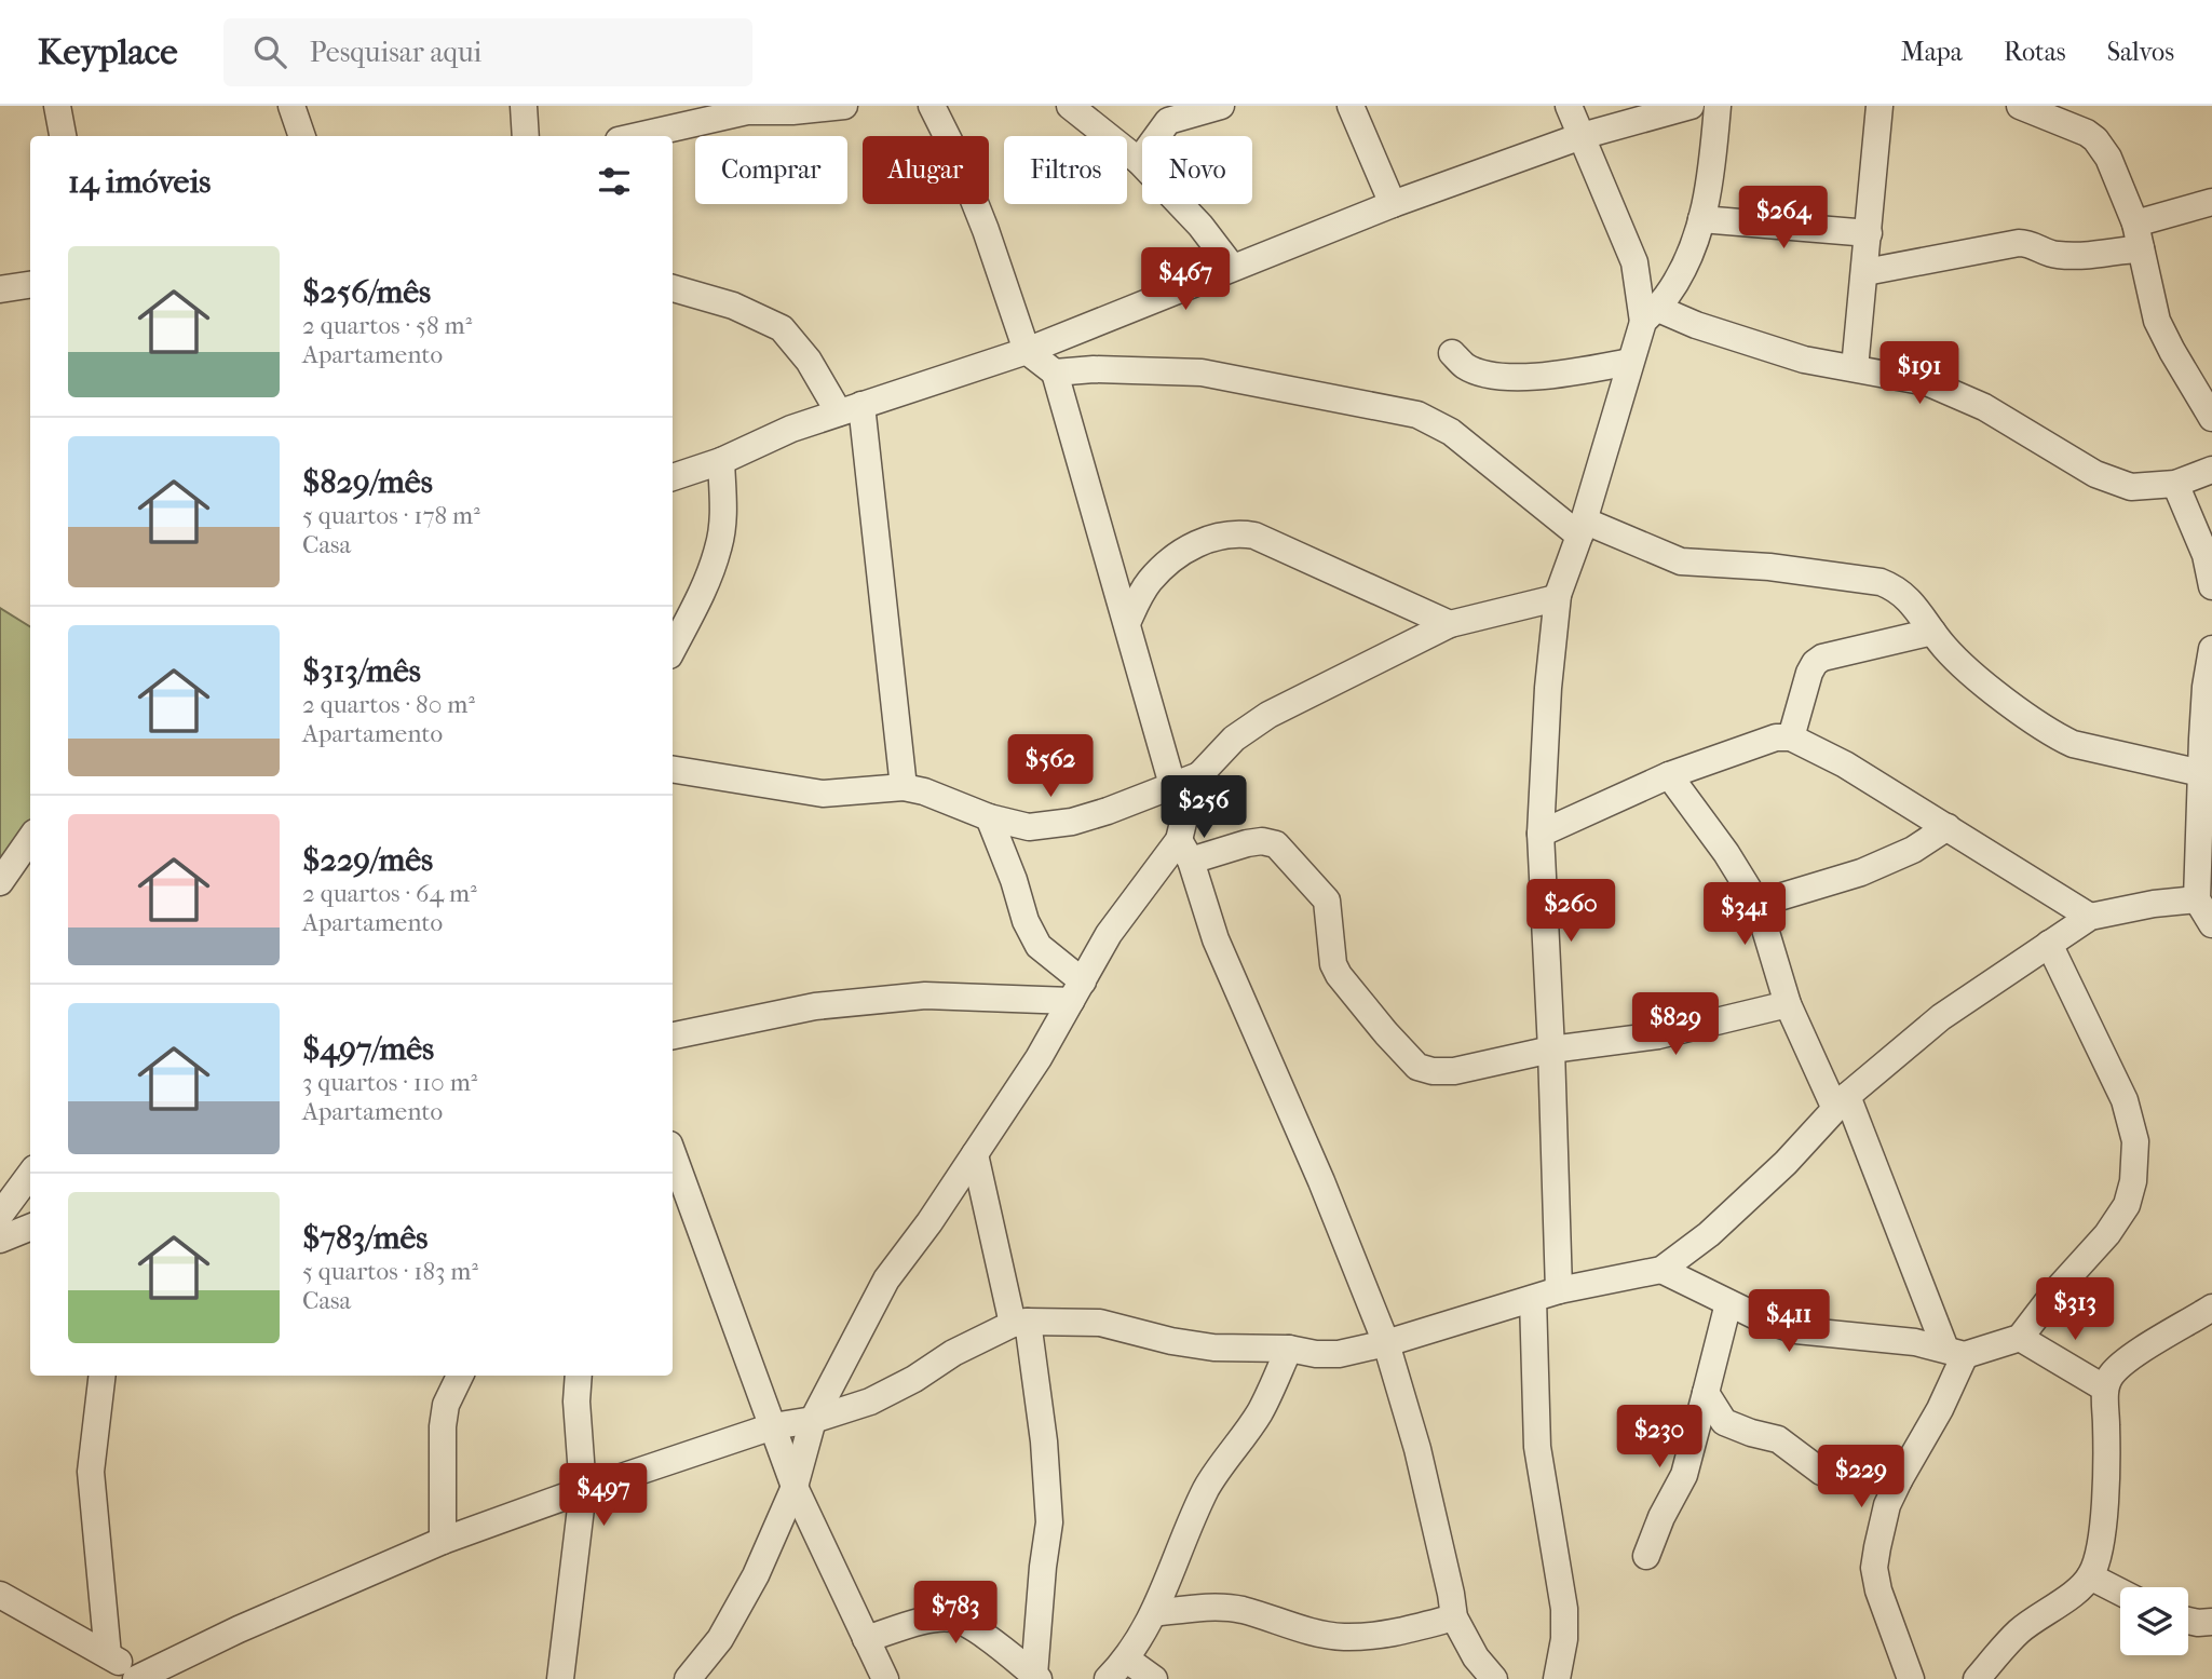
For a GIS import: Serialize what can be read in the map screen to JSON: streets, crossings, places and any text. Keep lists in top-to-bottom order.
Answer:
{
  "page": {
    "header": "Keyplace",
    "search": "Pesquisar aqui",
    "nav": ["Mapa", "Rotas", "Salvos"],
    "chip": [
      "Comprar",
      "Alugar",
      "Filtros",
      "Novo"
    ],
    "heading": "14 imóveis",
    "price": [
      "$264",
      "$467",
      "$191",
      "$562",
      "$256",
      "$260",
      "$341",
      "$829",
      "$313",
      "$411",
      "$230",
      "$229",
      "$497",
      "$783"
    ],
    "list": [
      {
        "name": "$256/mês",
        "note": "2 quartos · 58 m² · Apartamento"
      },
      {
        "name": "$829/mês",
        "note": "5 quartos · 178 m² · Casa"
      },
      {
        "name": "$313/mês",
        "note": "2 quartos · 80 m² · Apartamento"
      },
      {
        "name": "$229/mês",
        "note": "2 quartos · 64 m² · Apartamento"
      },
      {
        "name": "$497/mês",
        "note": "3 quartos · 110 m² · Apartamento"
      },
      {
        "name": "$783/mês",
        "note": "5 quartos · 183 m² · Casa"
      }
    ]
  }
}
